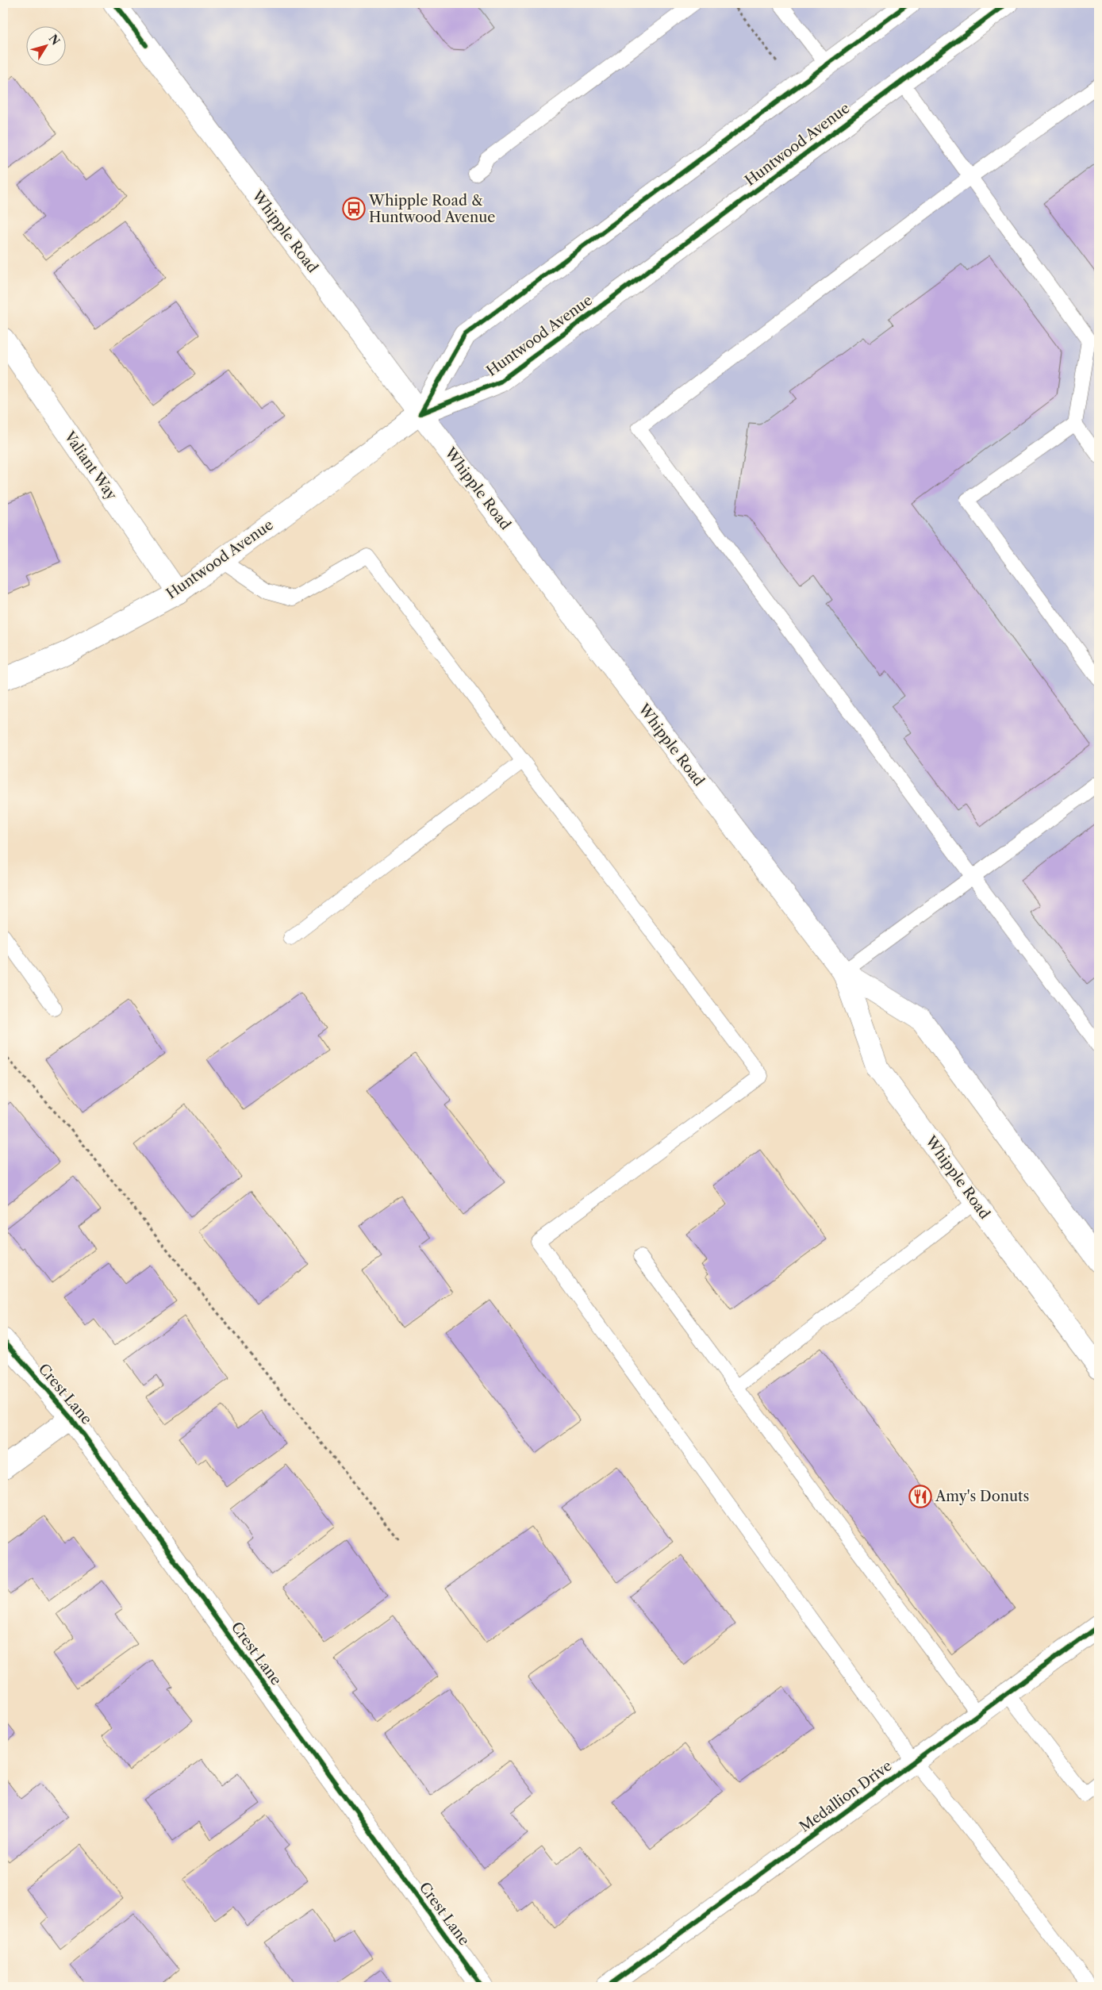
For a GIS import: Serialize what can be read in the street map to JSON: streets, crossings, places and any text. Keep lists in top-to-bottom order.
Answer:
{
  "streets": {
    "street": [
      "Huntwood Avenue",
      "Whipple Road",
      "Valiant Way",
      "Crest Lane",
      "Medallion Drive"
    ]
  },
  "crossings": [
    ["Huntwood Avenue", "Whipple Road"],
    ["Huntwood Avenue", "Valiant Way"]
  ],
  "places": {
    "bus stop": ["Whipple Road & Huntwood Avenue"],
    "restaurant": ["Amy's Donuts"]
  },
  "north": "top right"
}
